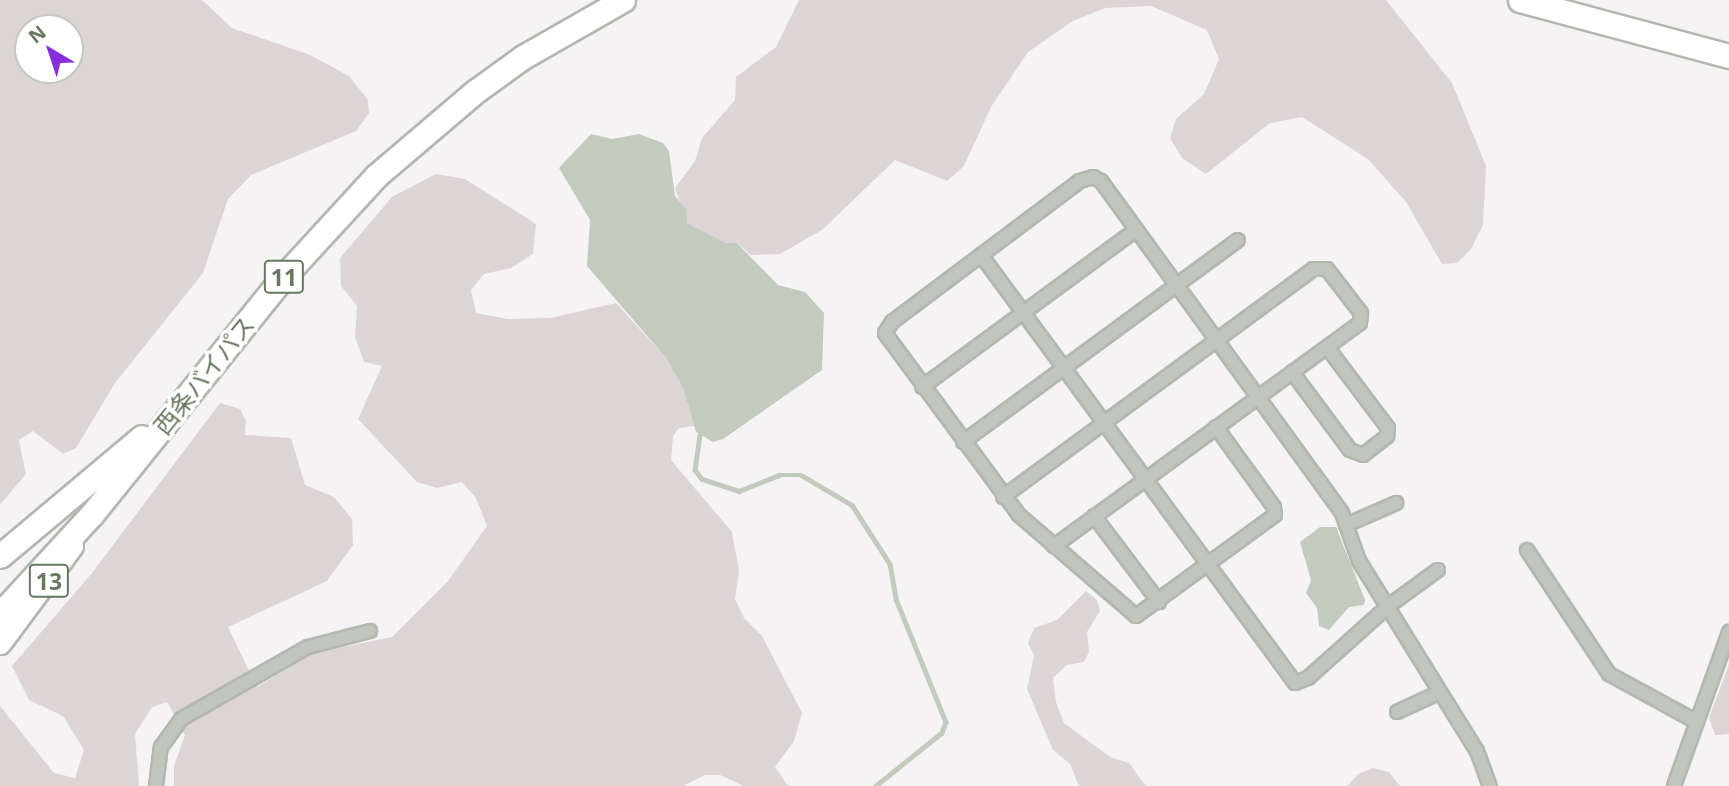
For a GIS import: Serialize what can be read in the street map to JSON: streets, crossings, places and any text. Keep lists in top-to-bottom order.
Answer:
{
  "streets": {
    "highway": ["11", "西条バイパス"],
    "main road": ["13"]
  },
  "crossings": [
    ["11", "西条バイパス"],
    ["西条バイパス", "13"]
  ],
  "north": "top left"
}
